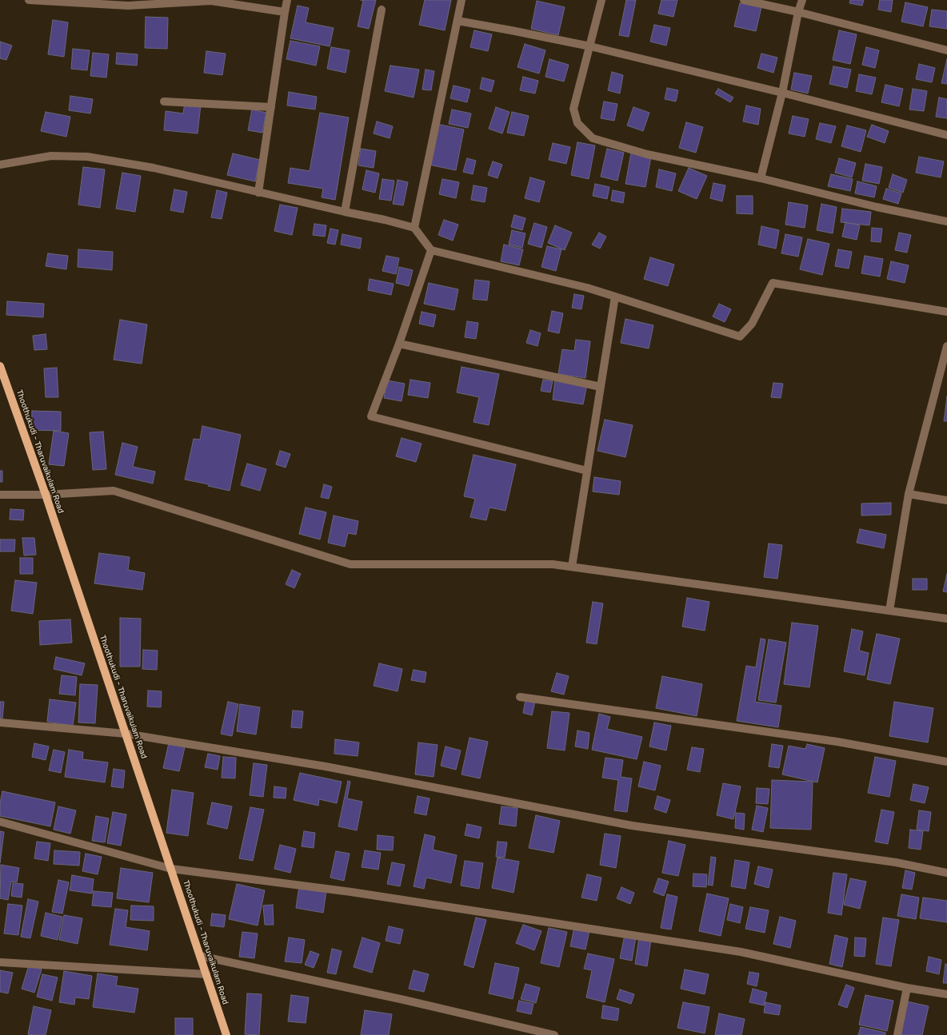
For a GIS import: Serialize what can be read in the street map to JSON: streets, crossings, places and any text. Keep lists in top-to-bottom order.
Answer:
{
  "streets": {
    "main road": ["Thoothukudi - Tharuvaikulam Road"]
  }
}
